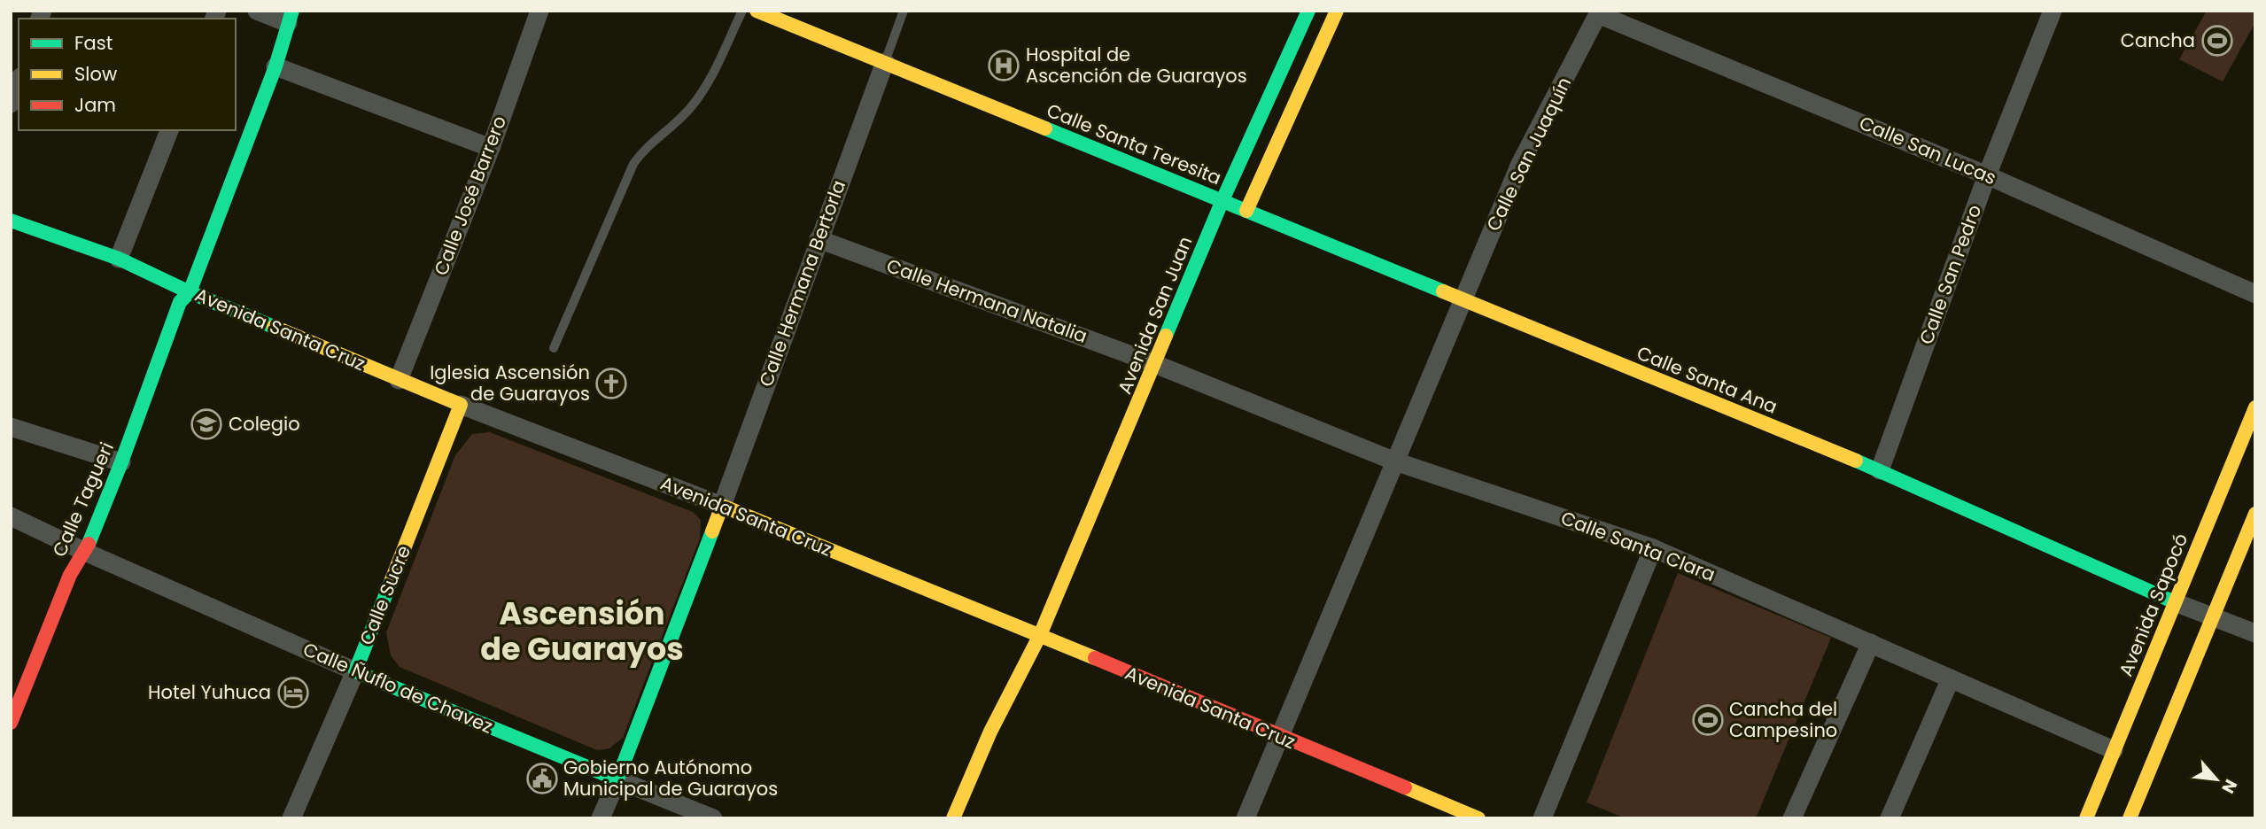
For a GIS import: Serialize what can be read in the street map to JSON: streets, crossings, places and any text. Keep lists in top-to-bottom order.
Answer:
{
  "streets": {
    "main road": [
      "Calle Santa Teresita",
      "Avenida San Juan",
      "Avenida Santa Cruz",
      "Calle Santa Ana",
      "Calle Tagueri",
      "Calle Sucre",
      "Avenida Sapocó",
      "Calle Ñuflo de Chavez"
    ],
    "street": [
      "Calle San Lucas",
      "Calle San Juaquín",
      "Calle José Barrero",
      "Calle San Pedro",
      "Calle Hermana Bertorla",
      "Calle Hermana Natalia",
      "Calle Santa Clara"
    ]
  },
  "crossings": [
    ["Calle Santa Teresita", "Calle Hermana Bertorla"],
    ["Calle Santa Teresita", "Avenida San Juan"],
    ["Calle Santa Teresita", "Calle Santa Ana"],
    ["Calle San Lucas", "Calle San Juaquín"],
    ["Calle San Lucas", "Calle San Pedro"],
    ["Calle San Juaquín", "Avenida Santa Cruz"],
    ["Calle San Juaquín", "Calle Santa Ana"],
    ["Calle San Juaquín", "Calle Santa Clara"],
    ["Calle José Barrero", "Avenida Santa Cruz"],
    ["Calle San Pedro", "Calle Santa Ana"],
    ["Calle Hermana Bertorla", "Calle Hermana Natalia"],
    ["Calle Hermana Bertorla", "Avenida Santa Cruz"],
    ["Calle Hermana Natalia", "Avenida San Juan"],
    ["Calle Hermana Natalia", "Calle Santa Clara"],
    ["Avenida San Juan", "Avenida Santa Cruz"],
    ["Avenida San Juan", "Calle Santa Ana"],
    ["Avenida San Juan", "Calle Santa Clara"],
    ["Avenida Santa Cruz", "Calle Tagueri"],
    ["Avenida Santa Cruz", "Calle Sucre"],
    ["Calle Santa Ana", "Avenida Sapocó"],
    ["Calle Tagueri", "Calle Ñuflo de Chavez"],
    ["Calle Santa Clara", "Avenida Sapocó"],
    ["Calle Sucre", "Calle Ñuflo de Chavez"]
  ],
  "districts": ["Ascensión de Guarayos"],
  "places": {
    "sports": ["Cancha", "Cancha del Campesino"],
    "hospital": ["Hospital de Ascención de Guarayos"],
    "church": ["Iglesia Ascensión de Guarayos"],
    "school or university": ["Colegio"],
    "hotel": ["Hotel Yuhuca"],
    "public building": ["Gobierno Autónomo Municipal de Guarayos"]
  },
  "legend": ["Fast", "Slow", "Jam"],
  "north": "bottom right"
}
